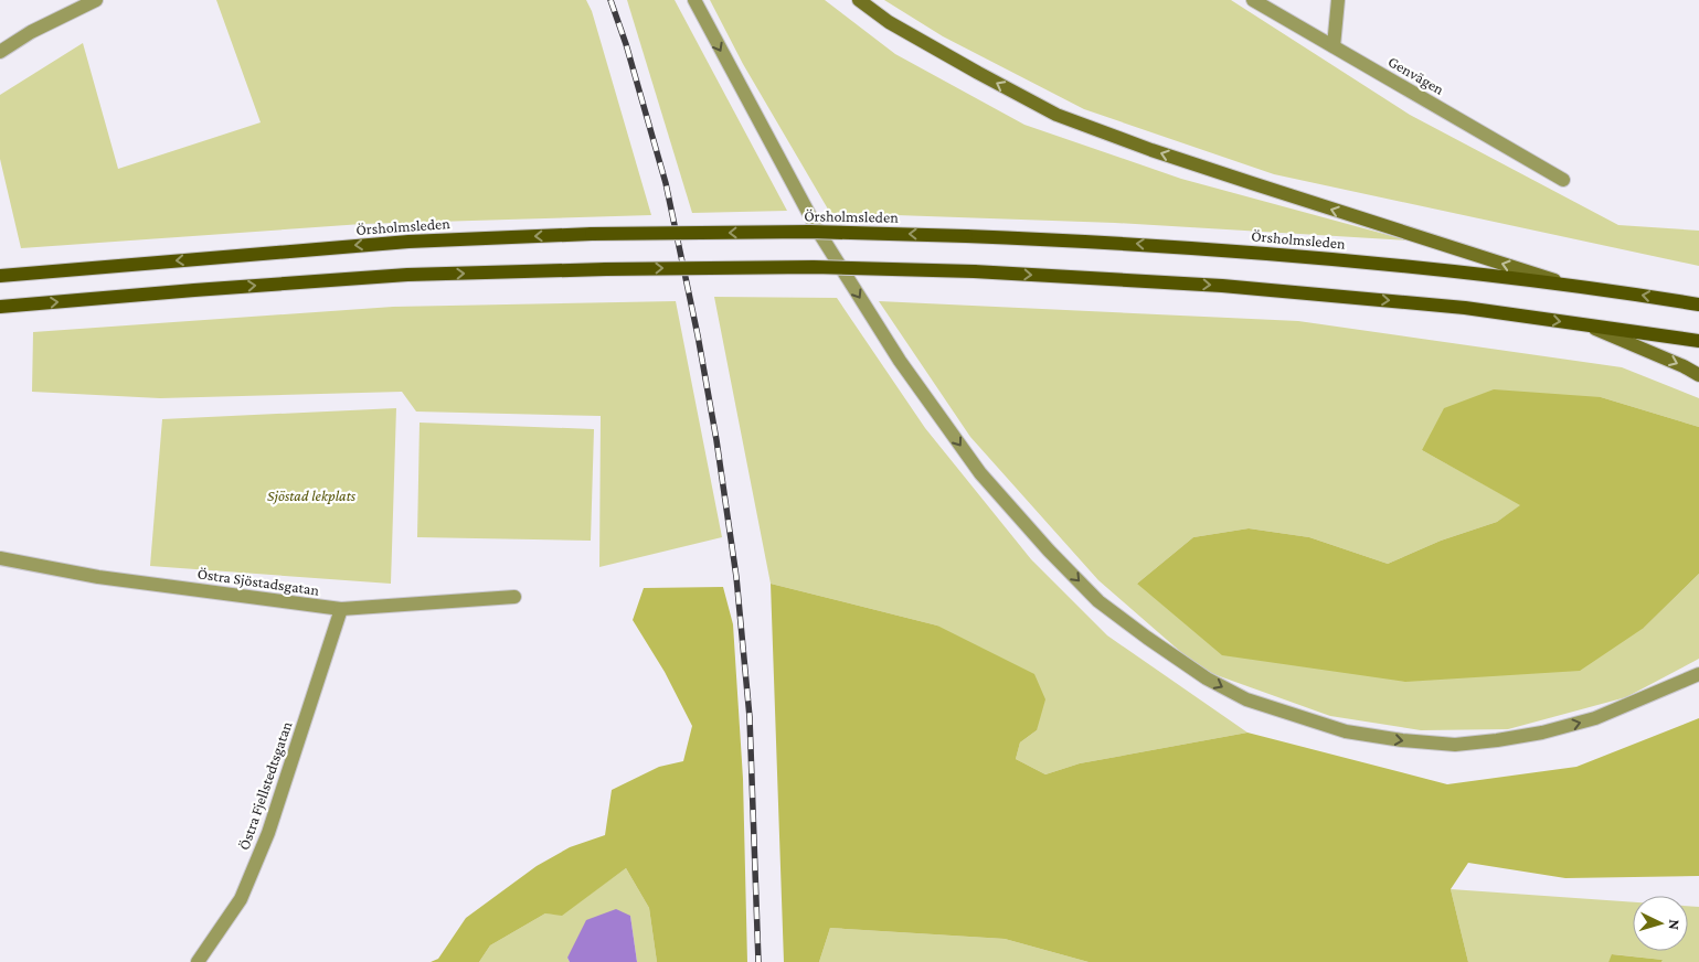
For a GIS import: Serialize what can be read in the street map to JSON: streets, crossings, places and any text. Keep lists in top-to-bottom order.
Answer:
{
  "streets": {
    "main road": ["Örsholmsleden"],
    "street": ["Genvägen", "Östra Sjöstadsgatan", "Östra Fjellstedtsgatan"]
  },
  "crossings": [
    ["Östra Sjöstadsgatan", "Östra Fjellstedtsgatan"]
  ],
  "parks": ["Sjöstad lekplats"],
  "north": "right"
}
